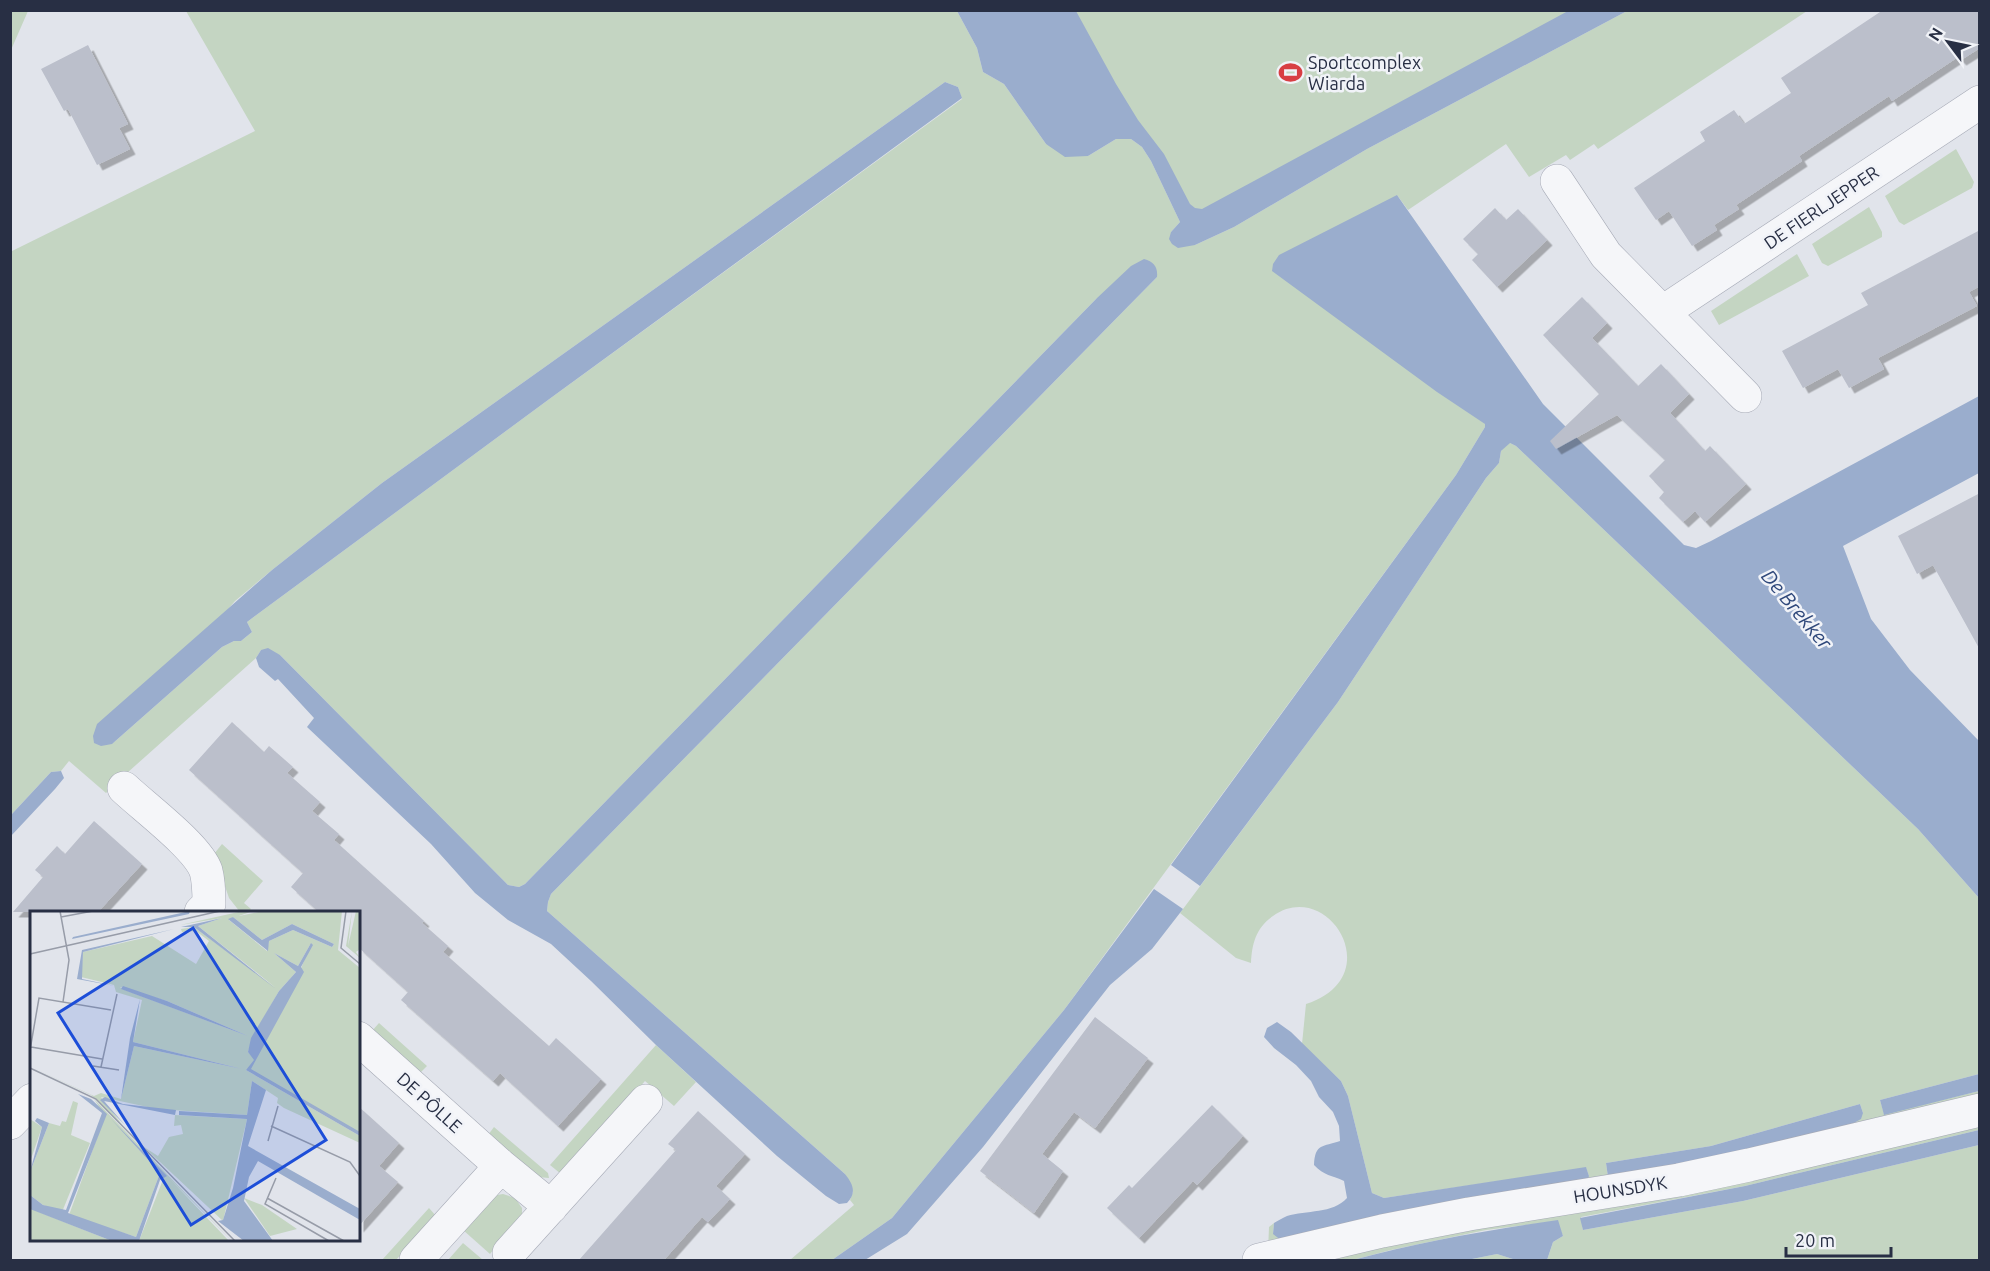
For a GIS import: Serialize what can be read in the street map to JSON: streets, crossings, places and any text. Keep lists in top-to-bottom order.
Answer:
{
  "streets": {
    "street": ["DE FIERLJEPPER", "DE PÔLLE", "HOUNSDYK"]
  },
  "water": ["De Brekker"],
  "places": {
    "sports": ["Sportcomplex Wiarda"]
  },
  "scale_bar": "20 m",
  "north": "top left"
}
